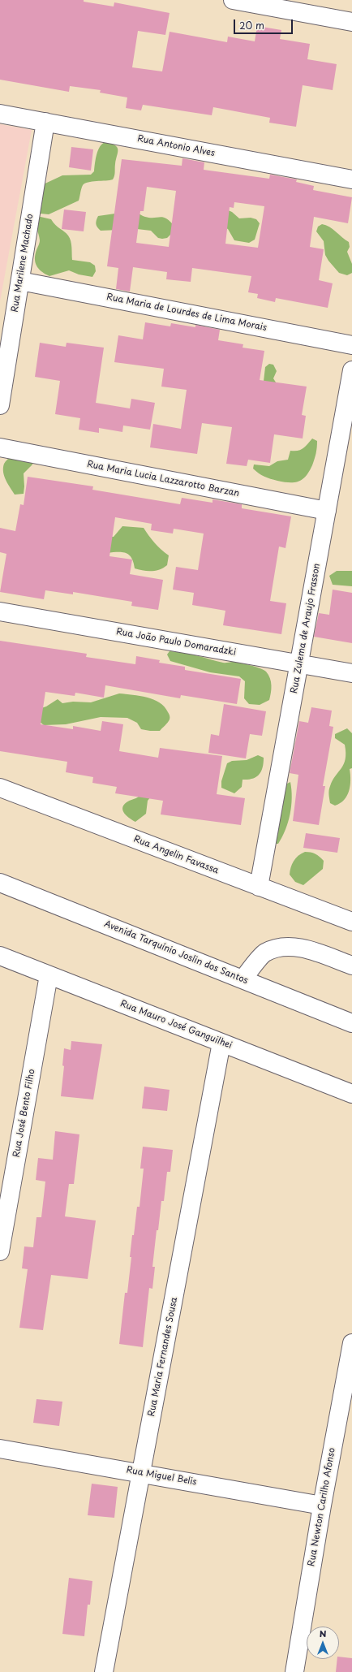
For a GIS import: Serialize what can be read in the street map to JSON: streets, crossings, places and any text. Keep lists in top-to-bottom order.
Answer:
{
  "streets": {
    "street": [
      "Rua Antonio Alves",
      "Rua Marilene Machado",
      "Rua Maria de Lourdes de Lima Morais",
      "Rua Maria Lucia Lazzarotto Barzan",
      "Rua Zulema de Araujo Frasson",
      "Rua João Paulo Domaradzki",
      "Rua Angelin Favassa",
      "Avenida Tarquínio Joslin dos Santos",
      "Rua Mauro José Ganguilhei",
      "Rua José Bento Filho",
      "Rua Maria Fernandes Sousa",
      "Rua Miguel Belis",
      "Rua Newton Carilho Afonso"
    ]
  },
  "crossings": [
    ["Rua Antonio Alves", "Rua Marilene Machado"],
    ["Rua Marilene Machado", "Rua Maria de Lourdes de Lima Morais"],
    ["Rua Maria Lucia Lazzarotto Barzan", "Rua Zulema de Araujo Frasson"],
    ["Rua Zulema de Araujo Frasson", "Rua João Paulo Domaradzki"],
    ["Rua Zulema de Araujo Frasson", "Rua Angelin Favassa"],
    ["Rua Mauro José Ganguilhei", "Rua José Bento Filho"],
    ["Rua Mauro José Ganguilhei", "Rua Maria Fernandes Sousa"],
    ["Rua Maria Fernandes Sousa", "Rua Miguel Belis"],
    ["Rua Miguel Belis", "Rua Newton Carilho Afonso"]
  ],
  "scale_bar": "20 m",
  "north": "top"
}
